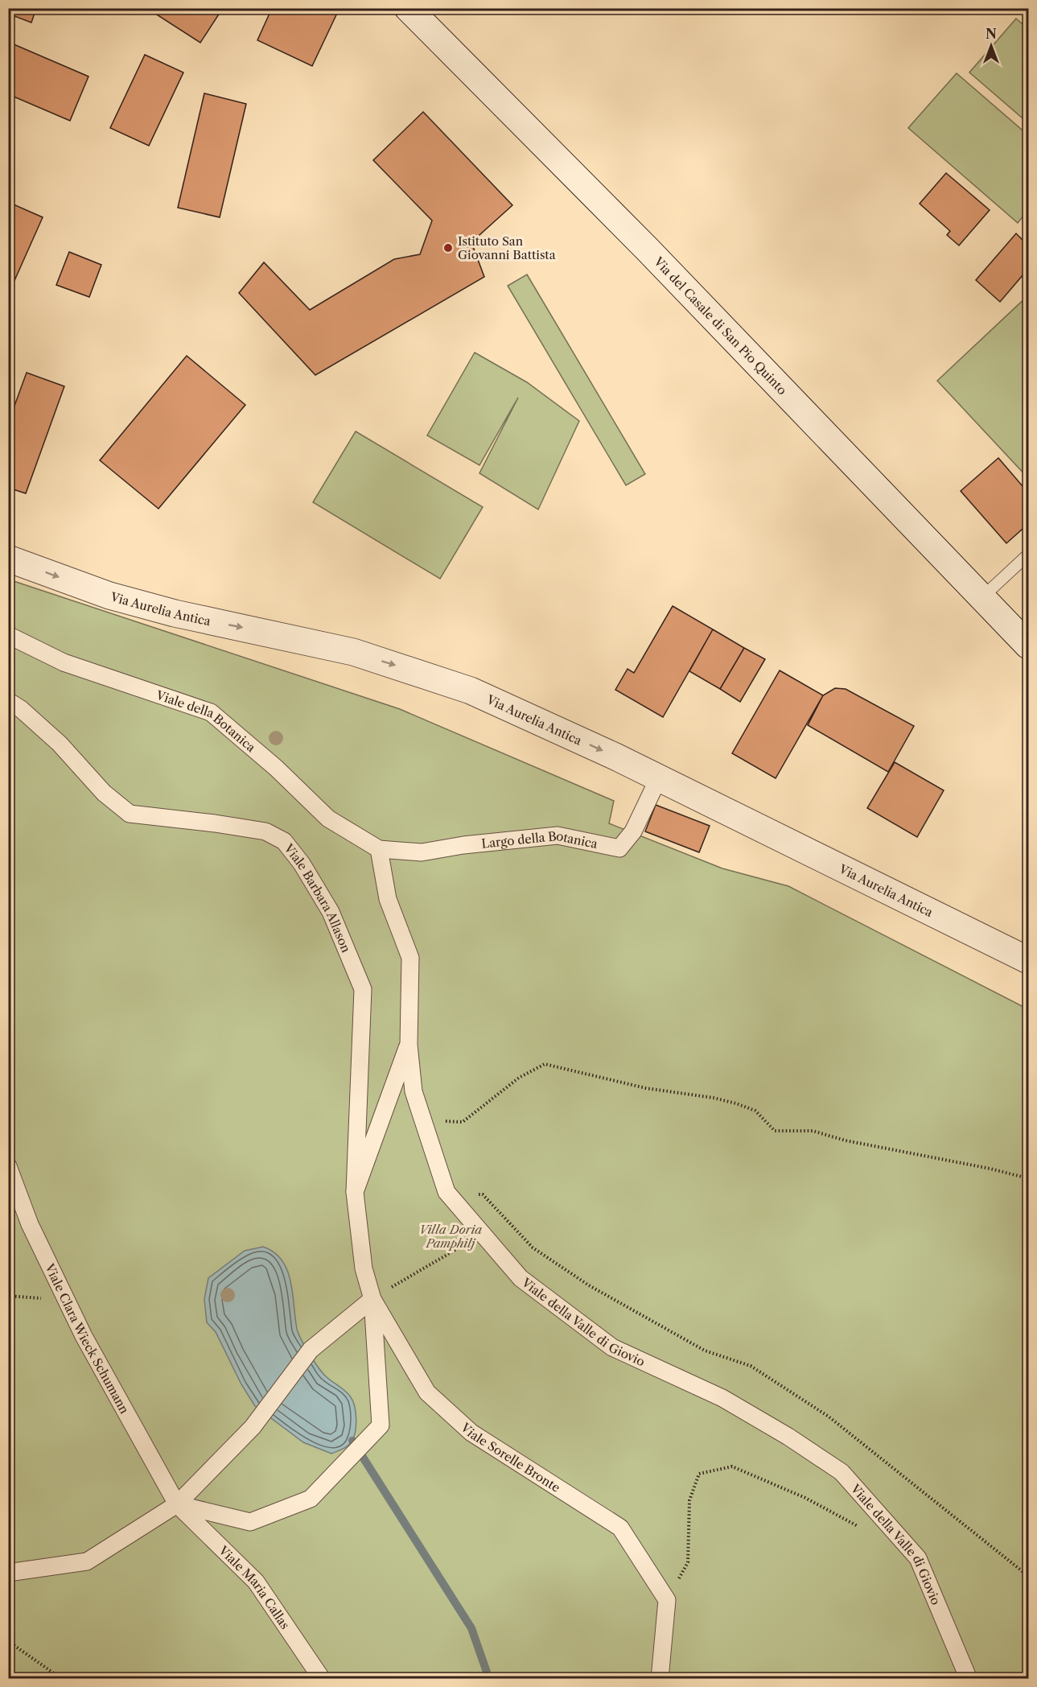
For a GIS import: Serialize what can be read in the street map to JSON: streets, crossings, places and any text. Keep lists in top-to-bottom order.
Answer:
{
  "streets": {
    "street": [
      "Via del Casale di San Pio Quinto",
      "Via Aurelia Antica",
      "Viale della Botanica",
      "Largo della Botanica",
      "Viale Barbara Allason",
      "Viale della Valle di Giovio",
      "Viale Clara Wieck Schumann",
      "Viale Sorelle Bronte",
      "Viale Maria Callas"
    ]
  },
  "crossings": [
    ["Via Aurelia Antica", "Largo della Botanica"],
    ["Viale della Botanica", "Largo della Botanica"],
    ["Viale della Botanica", "Viale della Valle di Giovio"],
    ["Largo della Botanica", "Viale della Valle di Giovio"],
    ["Viale Barbara Allason", "Viale Sorelle Bronte"],
    ["Viale Clara Wieck Schumann", "Viale Maria Callas"]
  ],
  "one_way": ["Via Aurelia Antica"],
  "parks": ["Villa Doria Pamphilj"],
  "places": ["Istituto San Giovanni Battista"],
  "north": "top"
}
